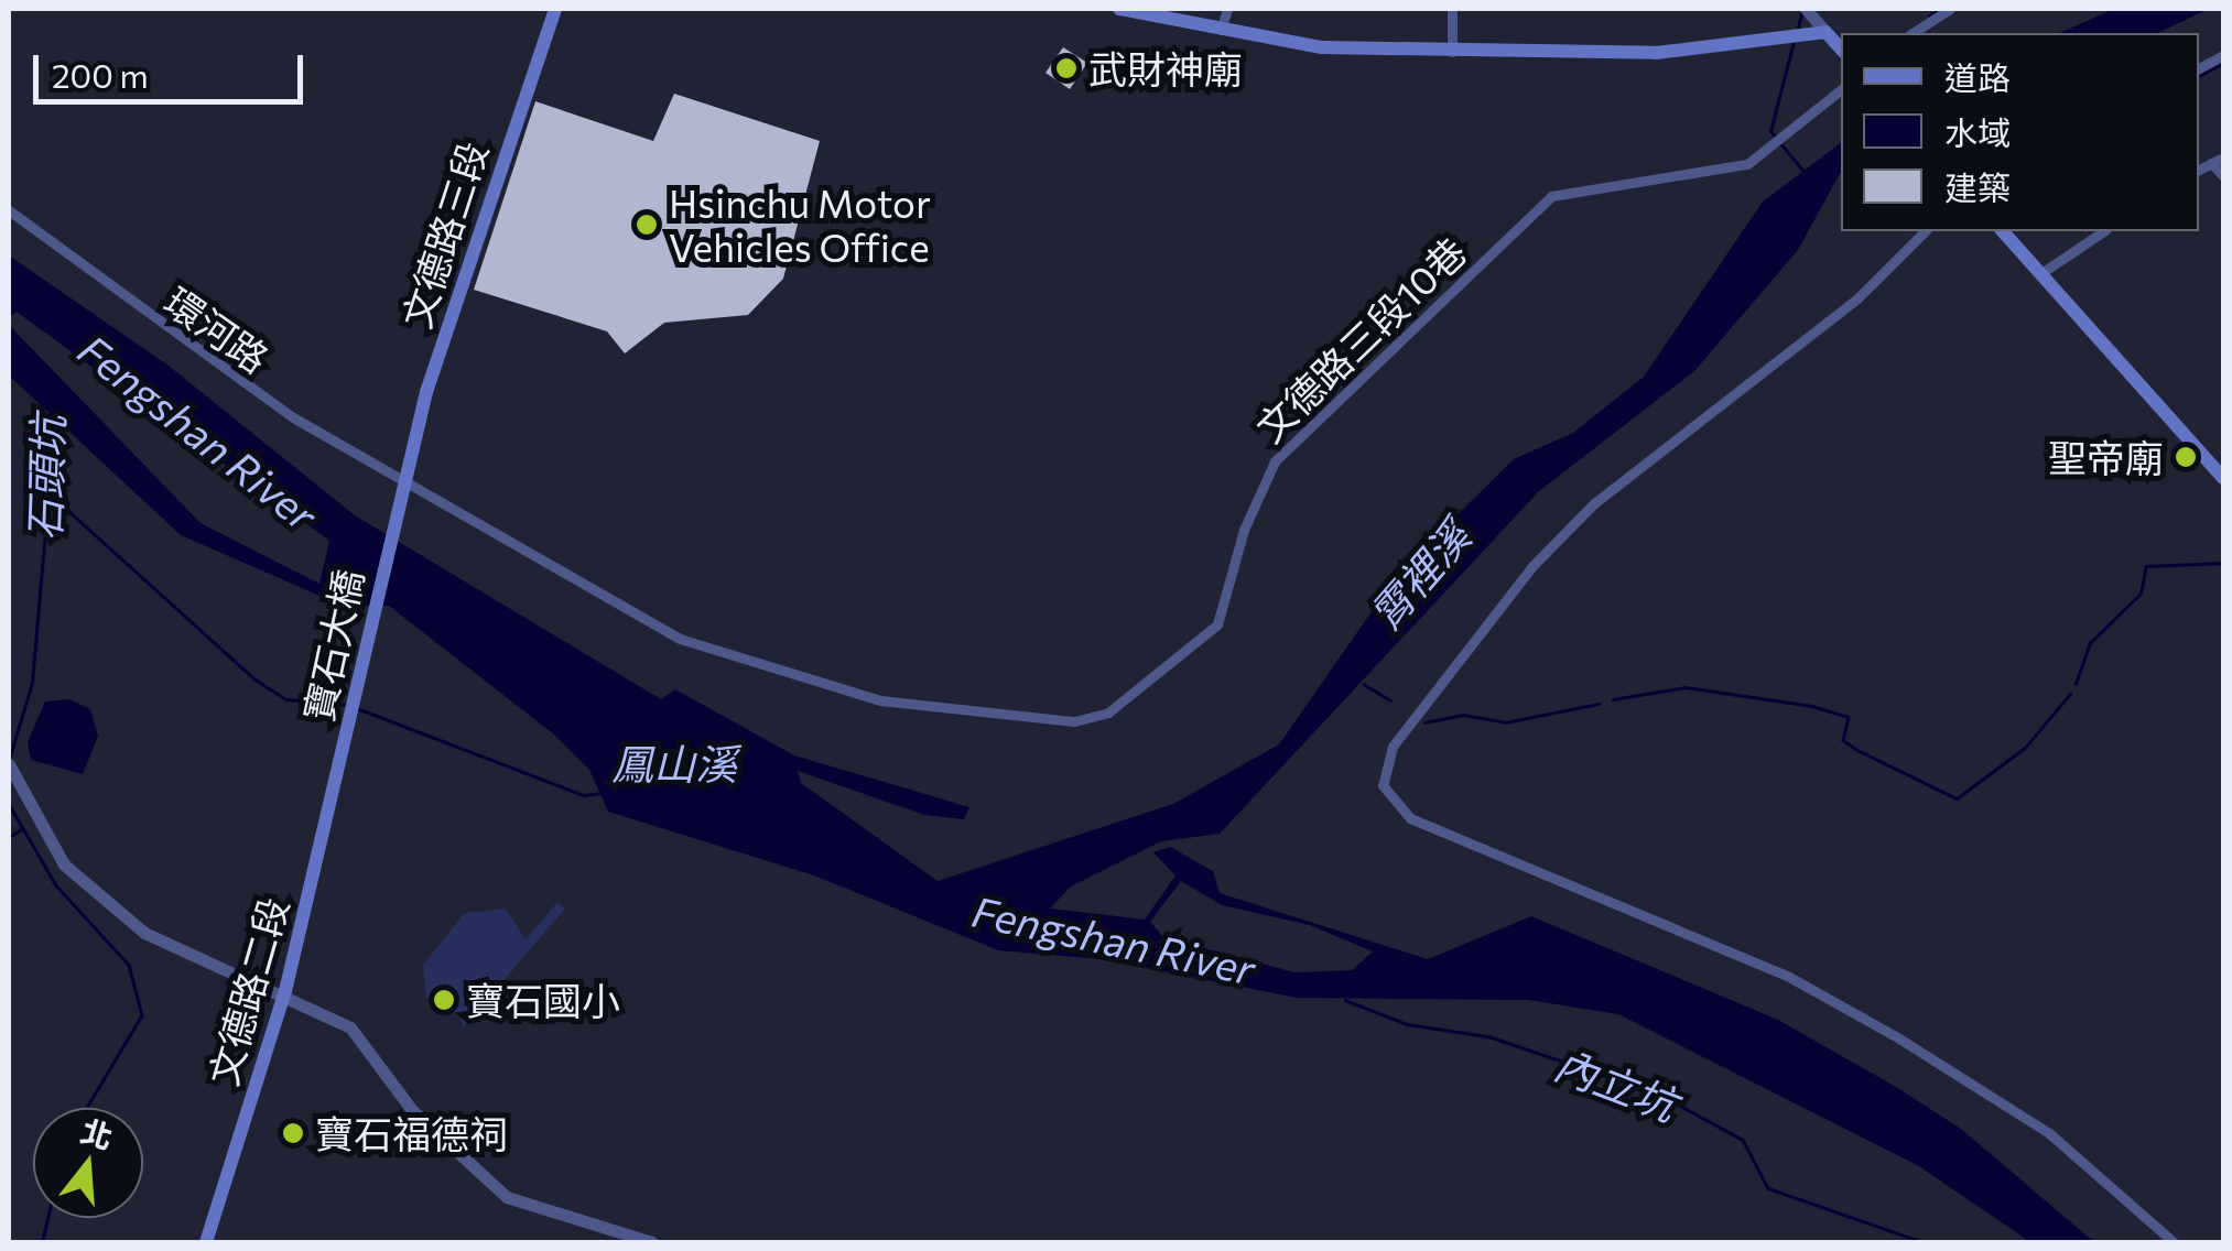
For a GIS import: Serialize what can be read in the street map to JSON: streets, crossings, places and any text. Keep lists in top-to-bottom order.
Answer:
{
  "streets": {
    "main road": ["文德路三段", "寶石大橋", "文德路二段"],
    "street": ["環河路", "文德路三段10巷"]
  },
  "crossings": [
    ["文德路三段", "環河路"],
    ["文德路三段", "文德路三段10巷"],
    ["文德路三段", "寶石大橋"],
    ["環河路", "文德路三段10巷"],
    ["環河路", "寶石大橋"],
    ["文德路三段10巷", "寶石大橋"],
    ["寶石大橋", "文德路二段"]
  ],
  "water": [
    "Fengshan River",
    "石頭坑",
    "霄裡溪",
    "鳳山溪",
    "內立坑"
  ],
  "places": [
    "武財神廟",
    "Hsinchu Motor Vehicles Office",
    "聖帝廟",
    "寶石國小",
    "寶石福德祠"
  ],
  "legend": ["道路", "水域", "建築"],
  "scale_bar": "200 m",
  "north": "top"
}
